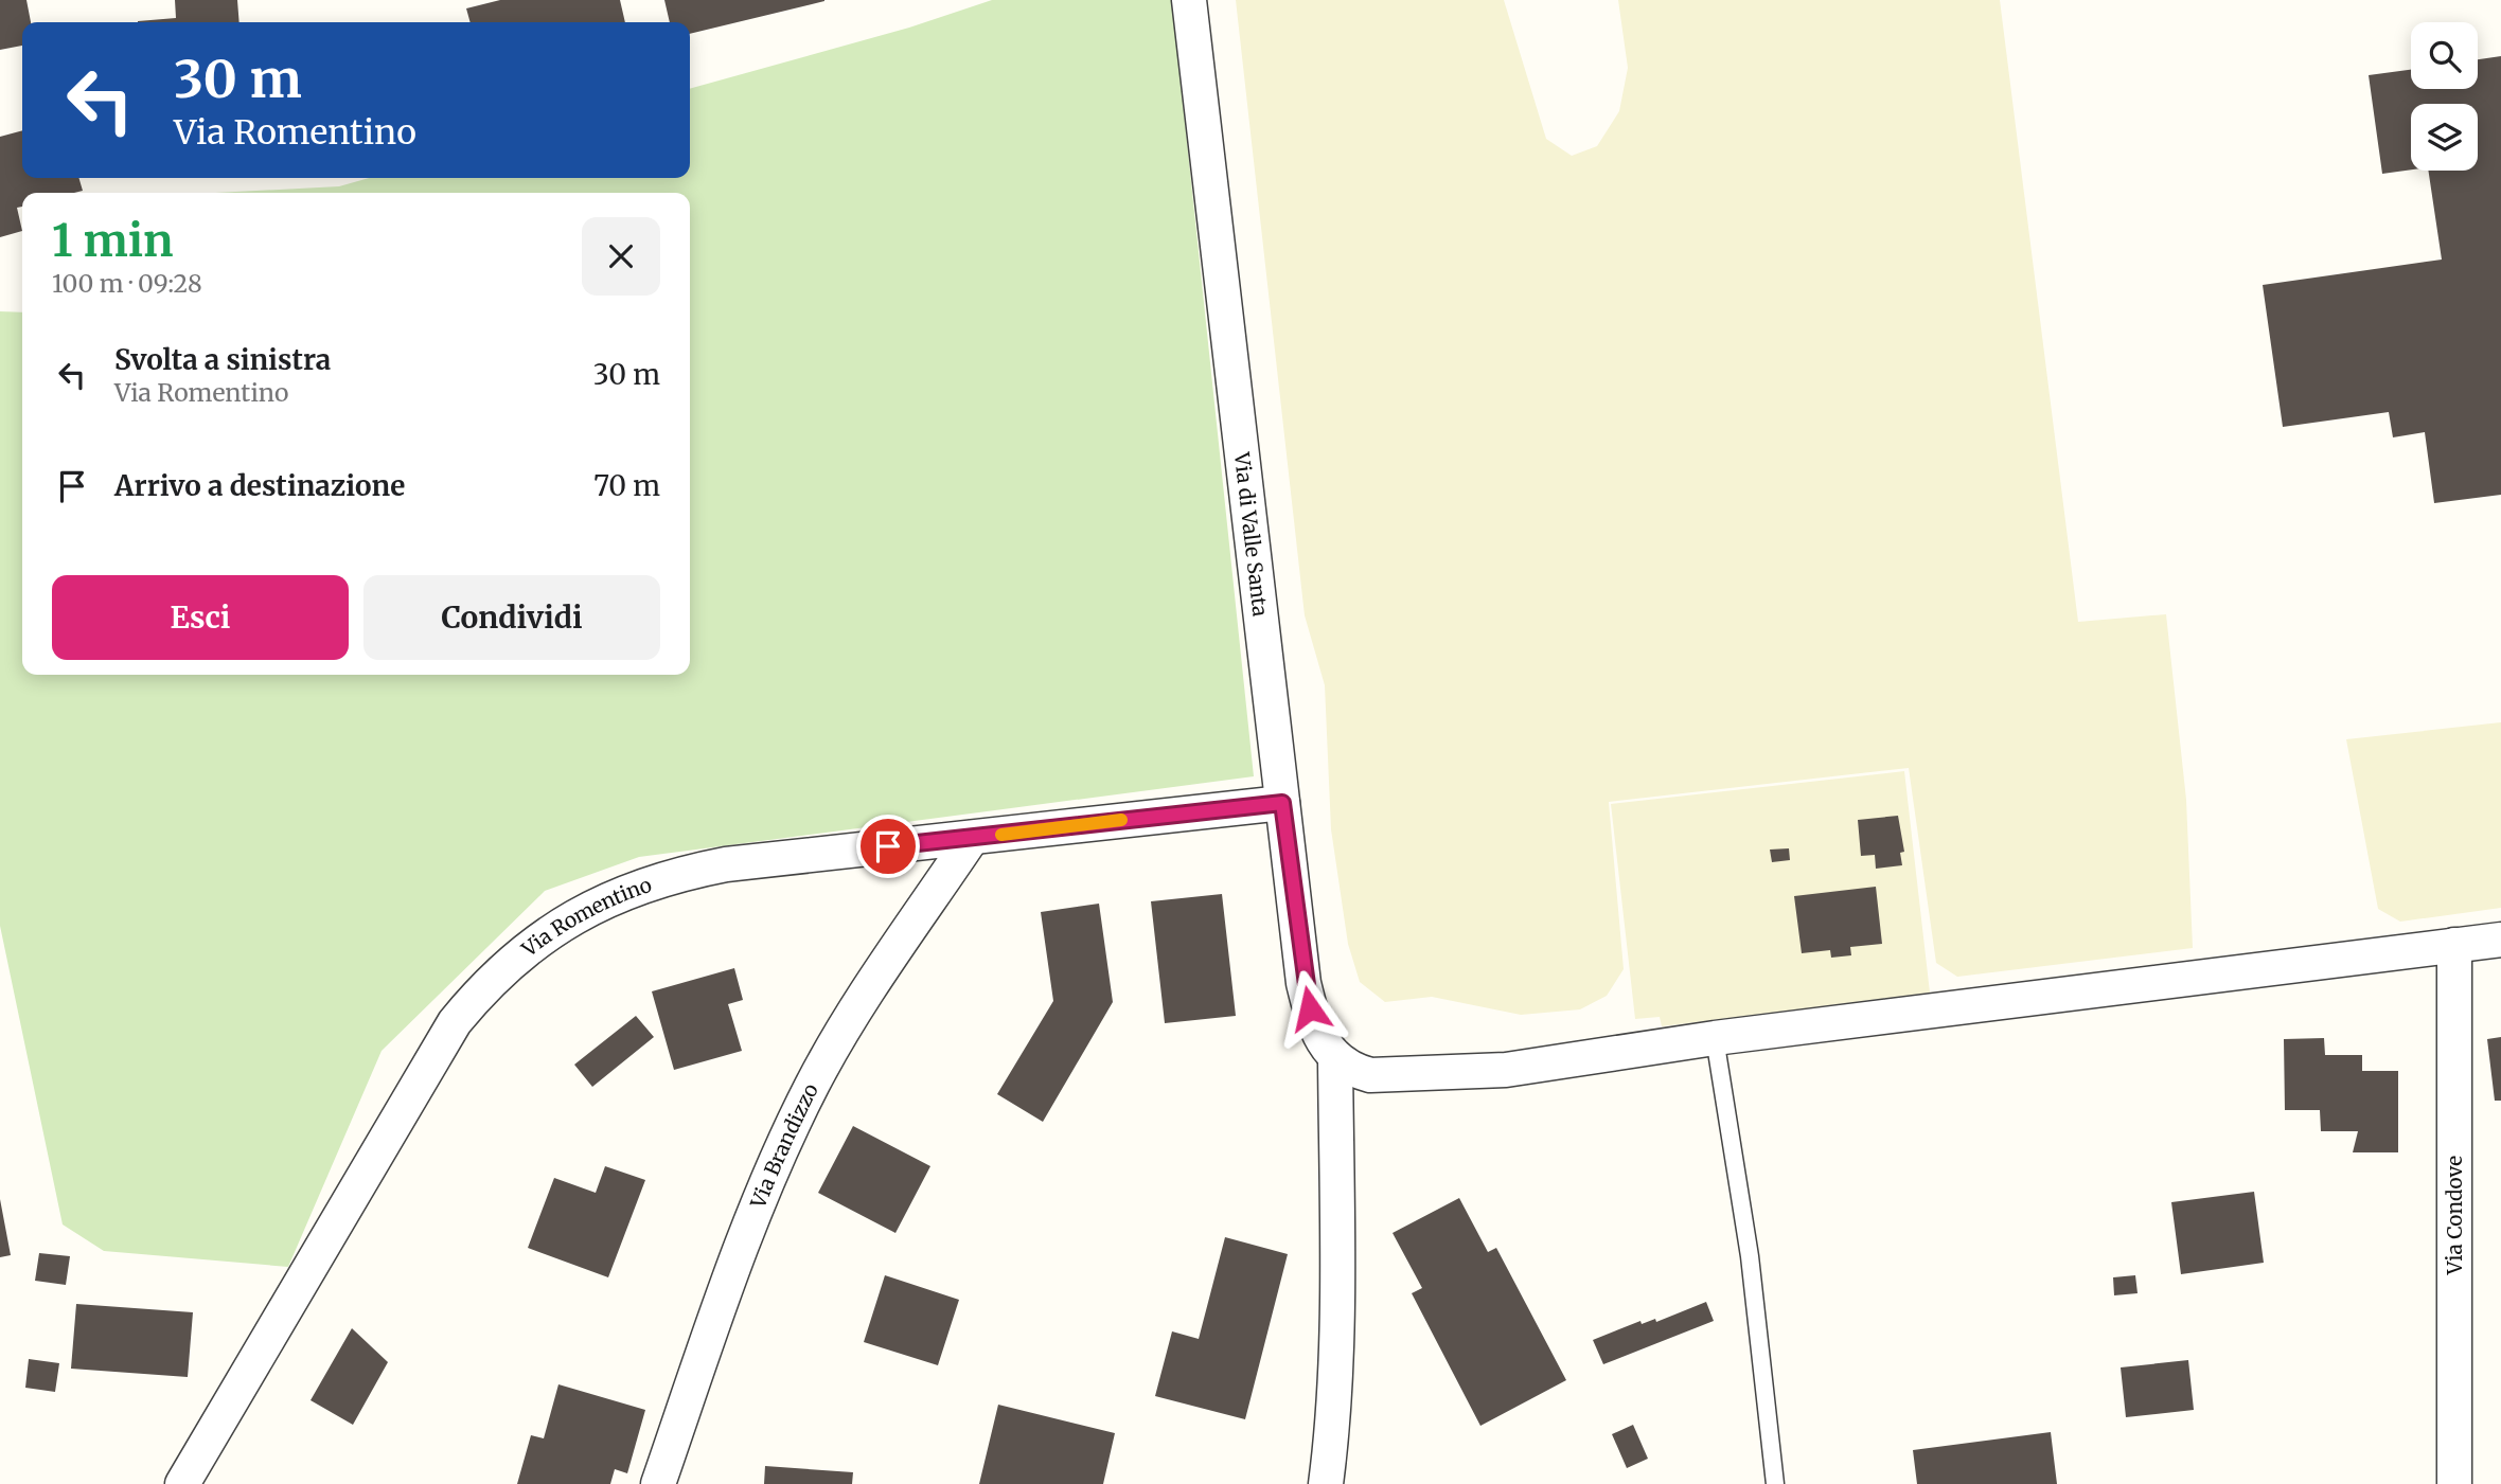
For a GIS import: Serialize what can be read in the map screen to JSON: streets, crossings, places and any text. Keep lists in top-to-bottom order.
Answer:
{
  "streets": {
    "street": [
      "Via di Valle Santa",
      "Via Romentino",
      "Via Brandizzo",
      "Via Condove"
    ]
  },
  "crossings": [
    ["Via di Valle Santa", "Via Romentino"],
    ["Via Romentino", "Via Brandizzo"]
  ],
  "page": {
    "turn": ["30 m", "Via Romentino"],
    "heading": ["1 min", "100 m · 09:28"],
    "list": [
      {
        "name": "Svolta a sinistra",
        "note": "Via Romentino",
        "value": "30 m"
      },
      {
        "name": "Arrivo a destinazione",
        "value": "70 m"
      }
    ],
    "buttons": ["Esci", "Condividi"]
  }
}
